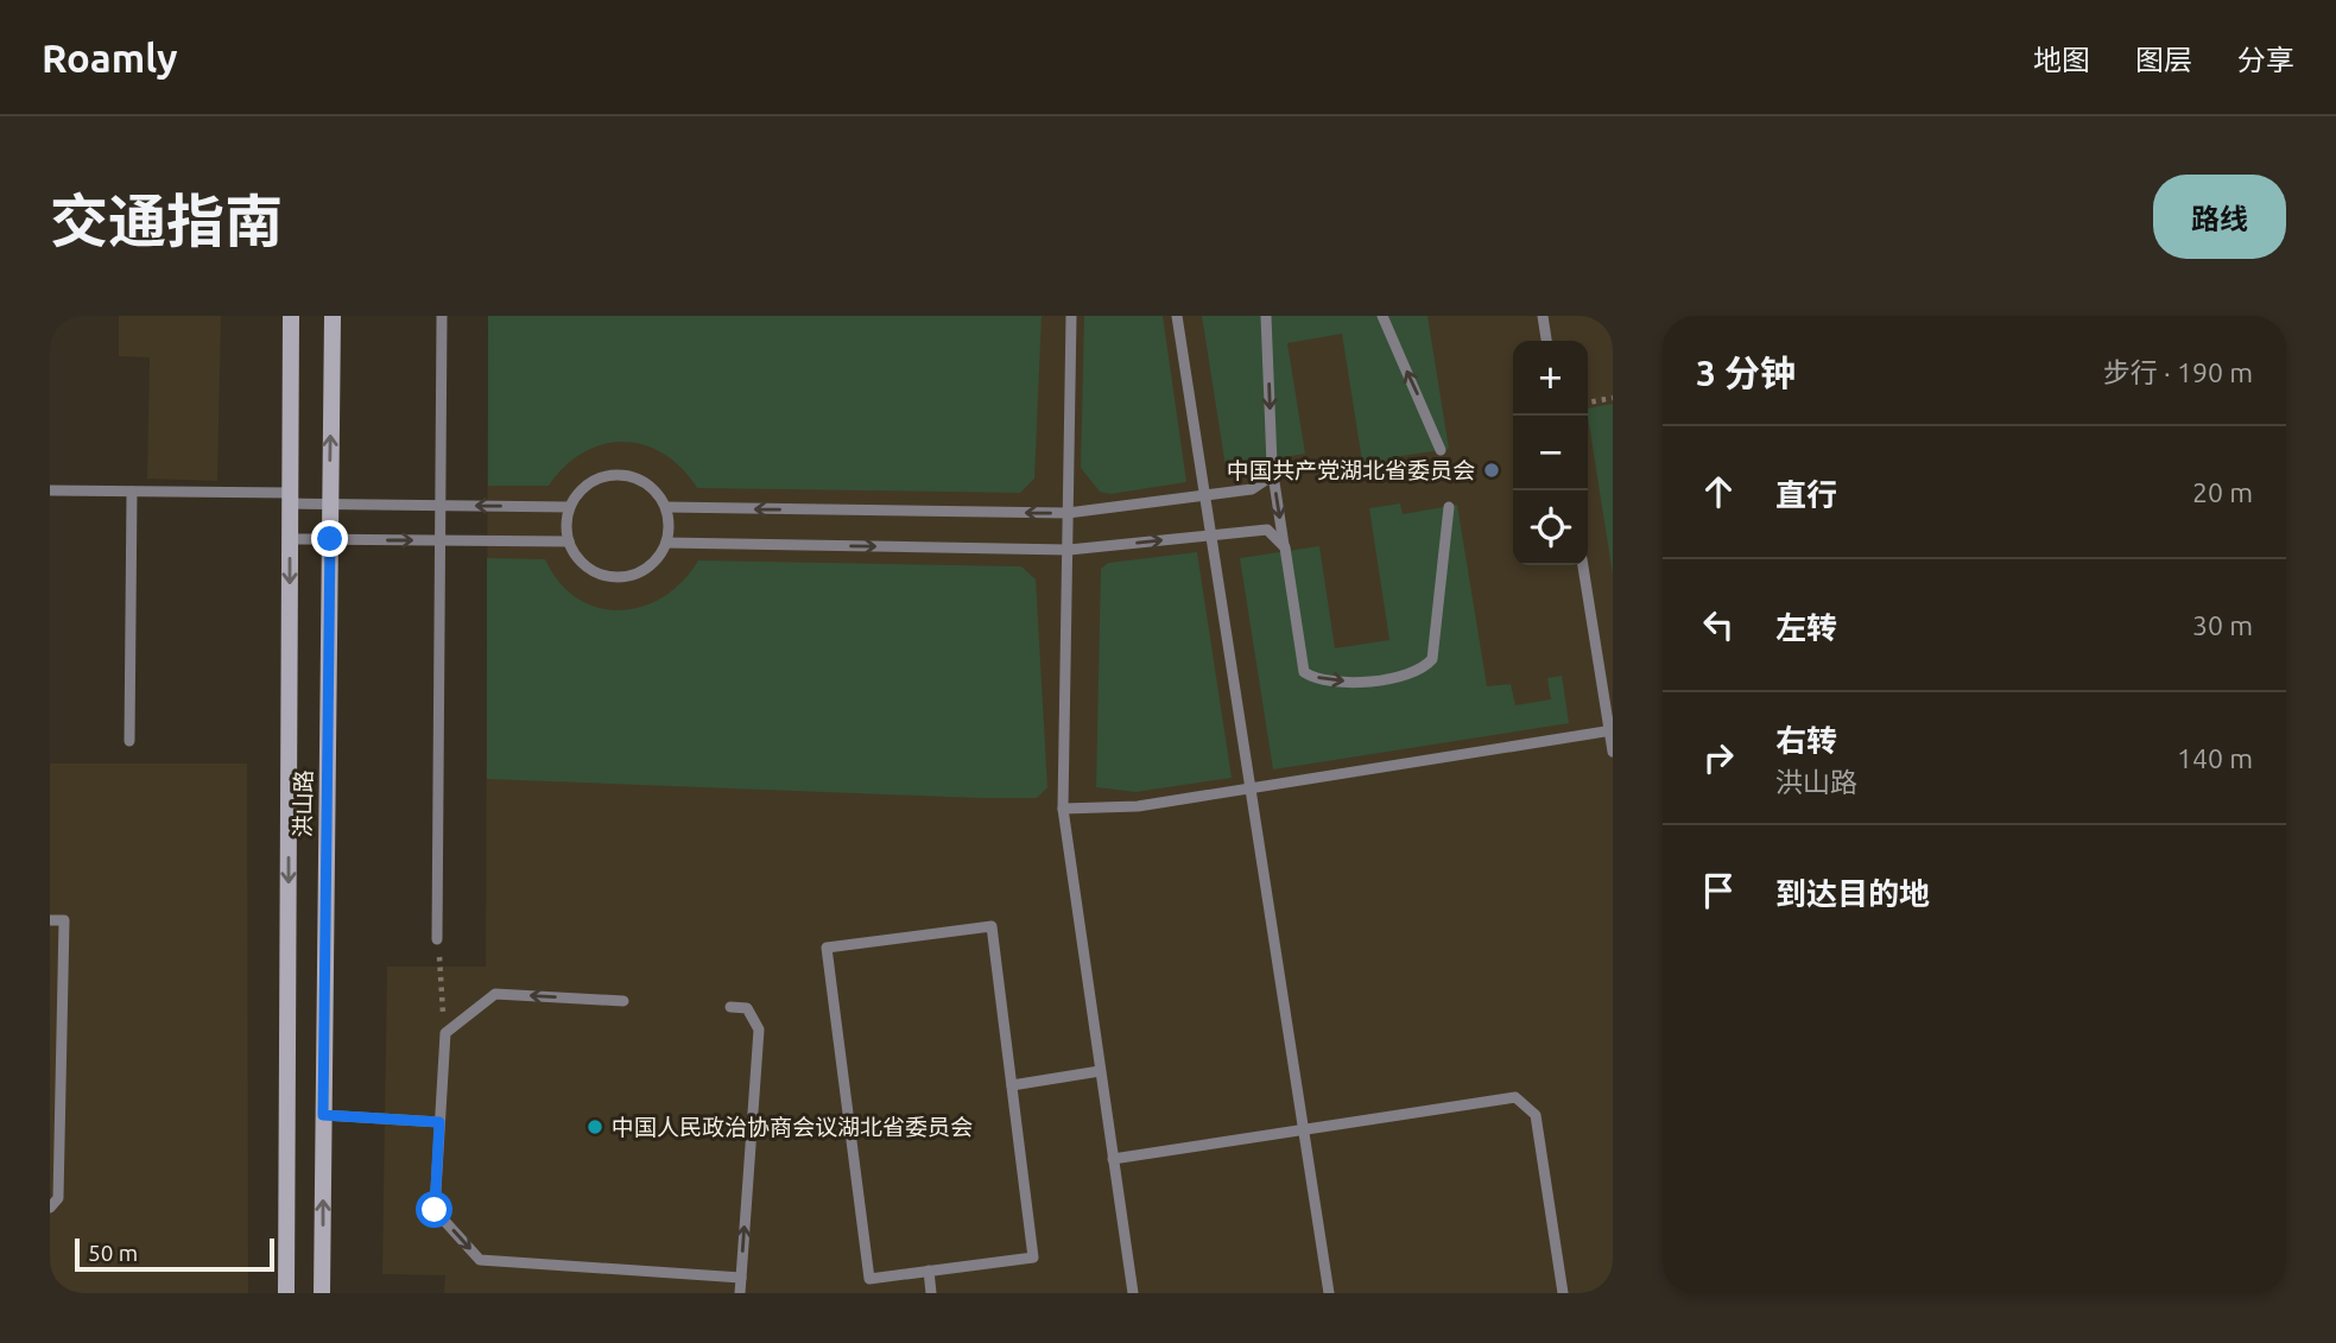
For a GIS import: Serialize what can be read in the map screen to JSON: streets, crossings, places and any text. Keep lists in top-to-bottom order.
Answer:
{
  "streets": {
    "main road": ["洪山路"]
  },
  "places": ["中国共产党湖北省委员会", "中国人民政治协商会议湖北省委员会"],
  "scale_bar": "50 m",
  "page": {
    "header": "Roamly",
    "nav": ["地图", "图层", "分享"],
    "title": "交通指南",
    "buttons": "路线",
    "heading": ["3 分钟", "步行 · 190 m"],
    "map_buttons": ["+", "−"],
    "list": [
      ["直行", "20 m"],
      ["左转", "30 m"],
      ["右转", "洪山路", "140 m"],
      "到达目的地"
    ],
    "scale": "50 m"
  }
}
